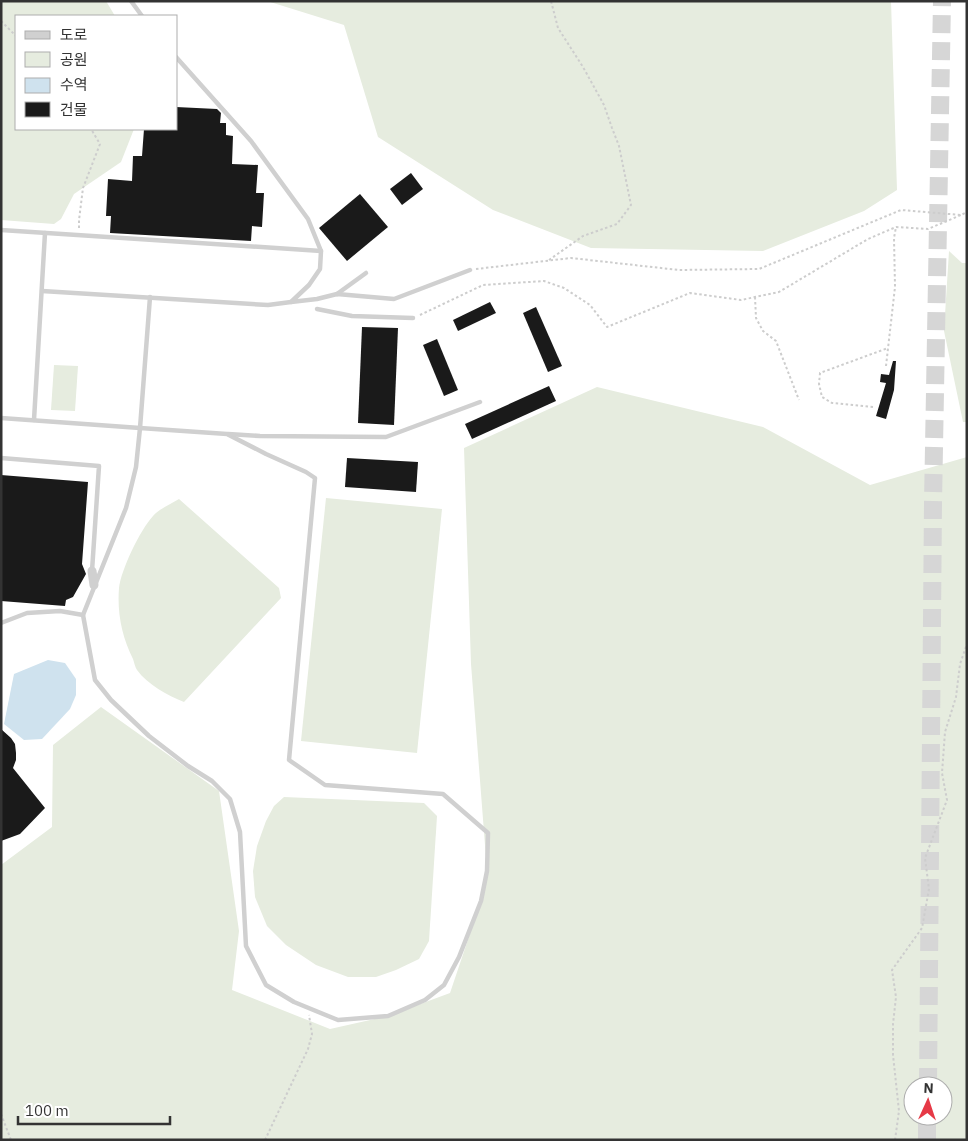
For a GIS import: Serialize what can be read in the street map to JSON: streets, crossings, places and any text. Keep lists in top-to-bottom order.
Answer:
{
  "legend": [
    "도로",
    "공원",
    "수역",
    "건물"
  ],
  "scale_bar": "100 m",
  "north": "top"
}
